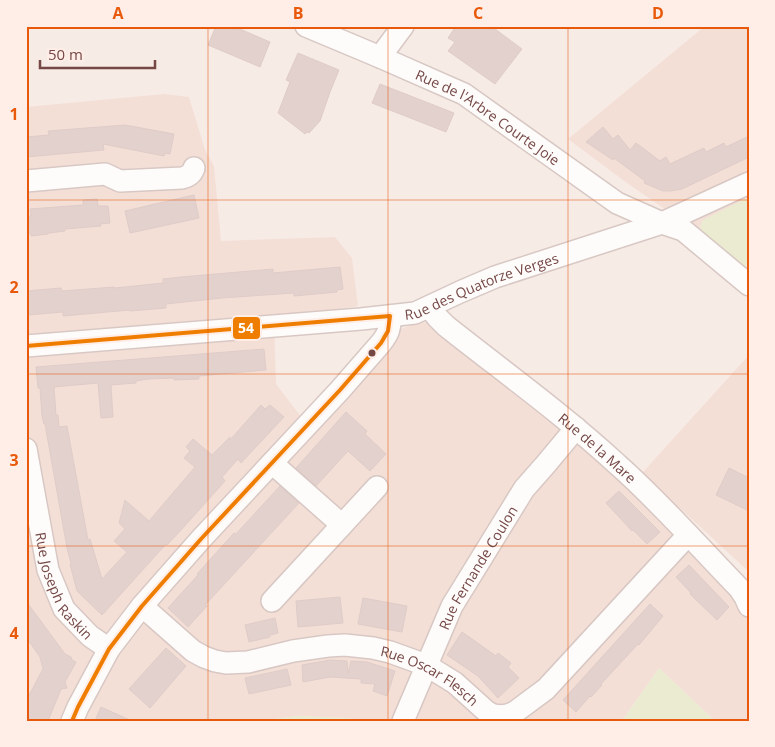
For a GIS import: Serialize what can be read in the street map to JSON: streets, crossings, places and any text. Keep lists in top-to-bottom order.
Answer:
{
  "streets": {
    "street": [
      "Rue de l'Arbre Courte Joie",
      "Rue des Quatorze Verges",
      "Rue de la Mare",
      "Rue Fernande Coulon",
      "Rue Joseph Raskin",
      "Rue Oscar Flesch"
    ]
  },
  "crossings": [
    ["Rue de l'Arbre Courte Joie", "Rue des Quatorze Verges"],
    ["Rue des Quatorze Verges", "Rue de la Mare"],
    ["Rue des Quatorze Verges", "Rue Joseph Raskin"],
    ["Rue des Quatorze Verges", "Rue Oscar Flesch"],
    ["Rue de la Mare", "Rue Fernande Coulon"],
    ["Rue de la Mare", "Rue Oscar Flesch"],
    ["Rue Fernande Coulon", "Rue Oscar Flesch"]
  ],
  "lines": ["transit line 54"],
  "scale_bar": "50 m",
  "grid": {
    "columns": [
      "A",
      "B",
      "C",
      "D"
    ],
    "rows": [
      "1",
      "2",
      "3",
      "4"
    ]
  }
}
